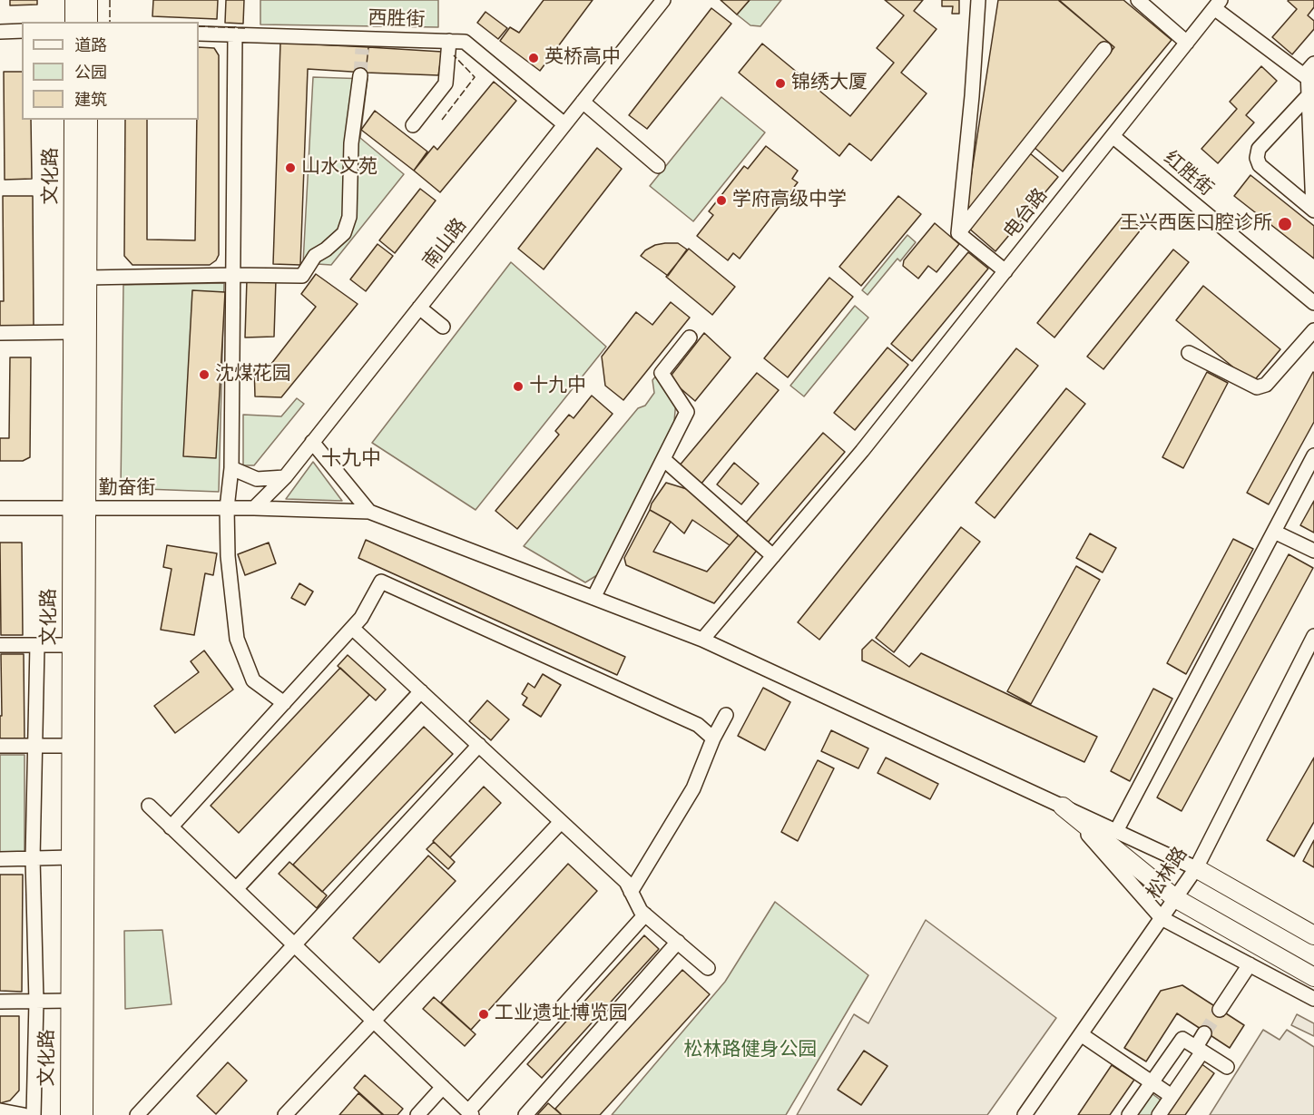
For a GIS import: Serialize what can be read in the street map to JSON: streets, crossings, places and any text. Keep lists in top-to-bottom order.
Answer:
{
  "streets": {
    "main road": ["文化路"],
    "street": [
      "西胜街",
      "红胜街",
      "电台路",
      "南山路",
      "勤奋街",
      "松林路"
    ]
  },
  "crossings": [
    ["西胜街", "南山路"],
    ["红胜街", "电台路"],
    ["文化路", "勤奋街"],
    ["南山路", "勤奋街"]
  ],
  "districts": ["十九中"],
  "parks": ["松林路健身公园"],
  "places": [
    "英桥高中",
    "锦绣大厦",
    "山水文苑",
    "学府高级中学",
    "王兴西医口腔诊所",
    "沈煤花园",
    "十九中",
    "工业遗址博览园"
  ],
  "legend": ["道路", "公园", "建筑"]
}
